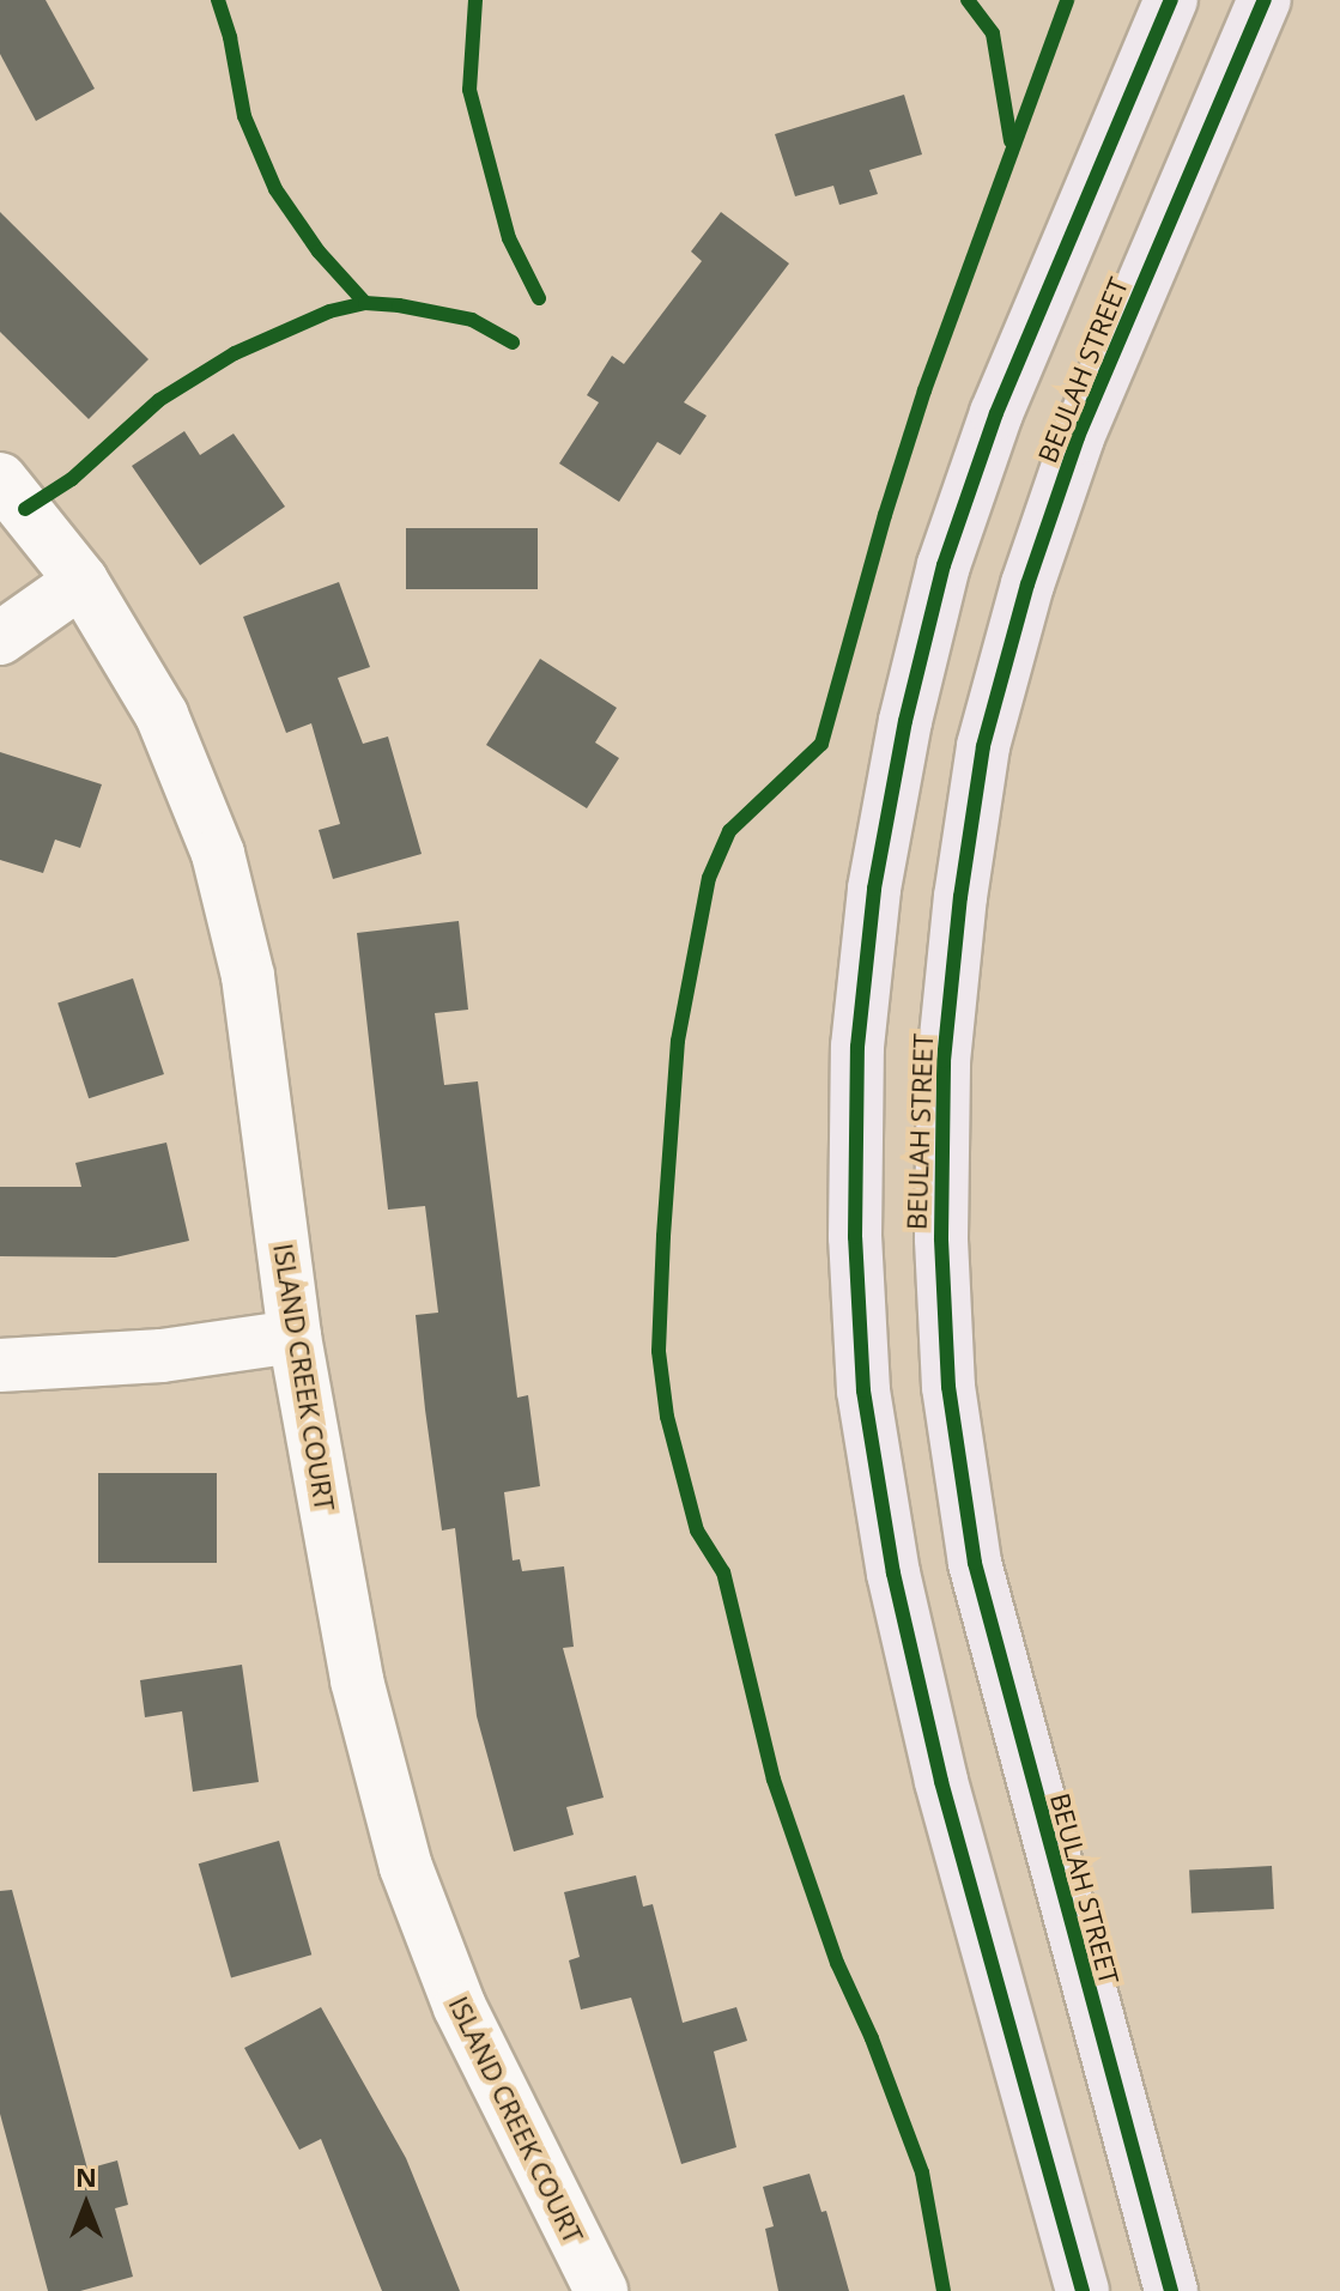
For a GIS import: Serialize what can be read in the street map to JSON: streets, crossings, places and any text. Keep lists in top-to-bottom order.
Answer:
{
  "streets": {
    "main road": ["BEULAH STREET"],
    "street": ["ISLAND CREEK COURT"]
  },
  "north": "top"
}
